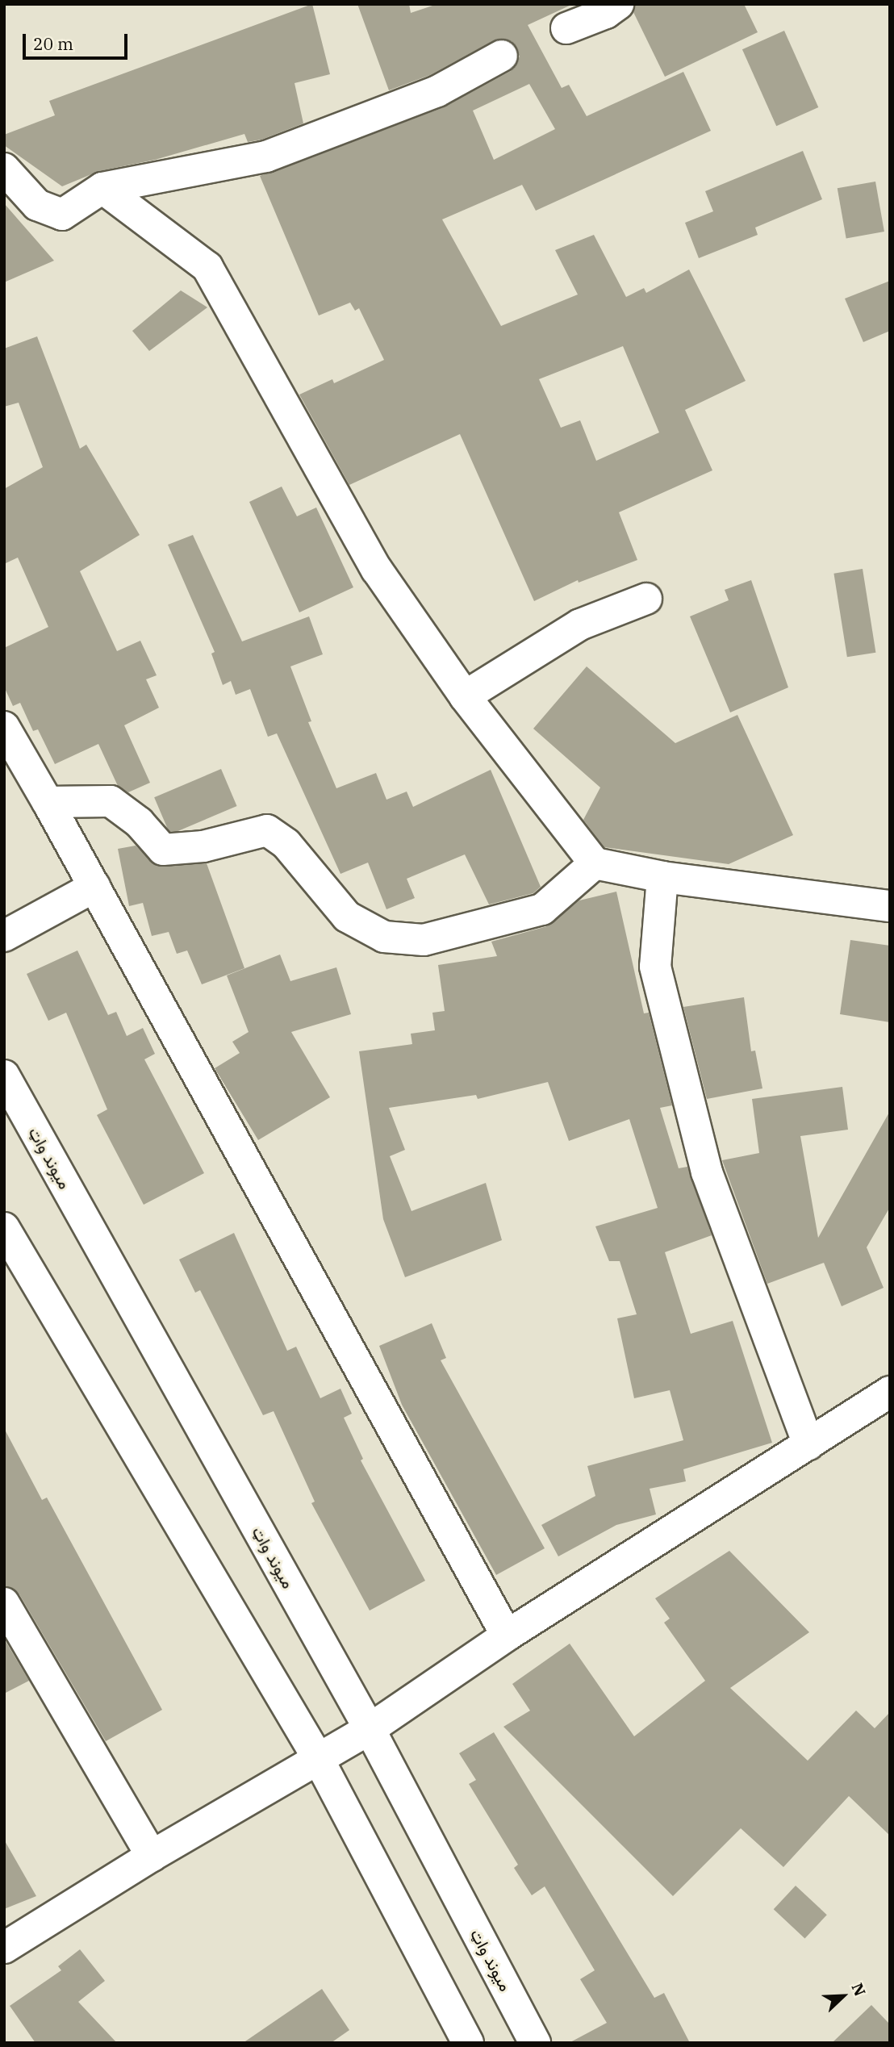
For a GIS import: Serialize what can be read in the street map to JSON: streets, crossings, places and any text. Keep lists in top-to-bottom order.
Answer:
{
  "streets": {
    "street": ["میوند واټ"]
  },
  "scale_bar": "20 m",
  "north": "top right"
}
